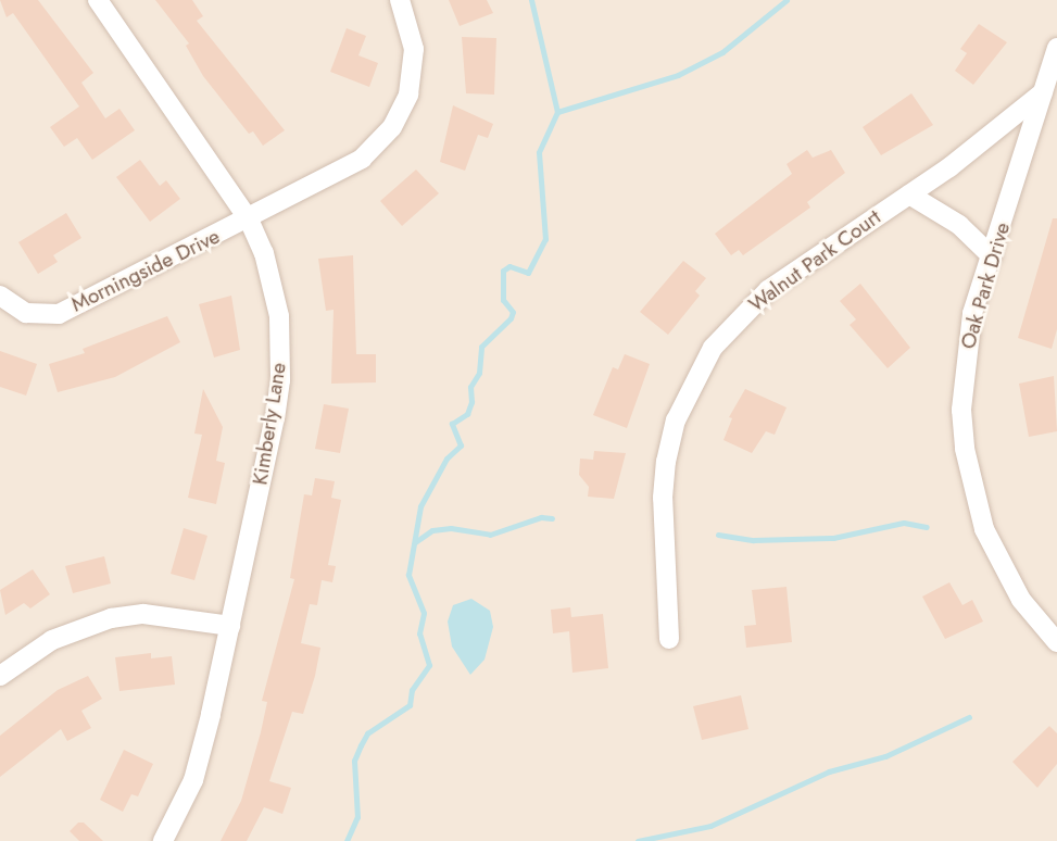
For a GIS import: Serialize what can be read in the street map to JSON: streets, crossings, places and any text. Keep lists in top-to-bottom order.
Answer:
{
  "streets": {
    "street": [
      "Walnut Park Court",
      "Morningside Drive",
      "Oak Park Drive",
      "Kimberly Lane"
    ]
  },
  "crossings": [
    ["Walnut Park Court", "Oak Park Drive"],
    ["Morningside Drive", "Kimberly Lane"]
  ]
}
